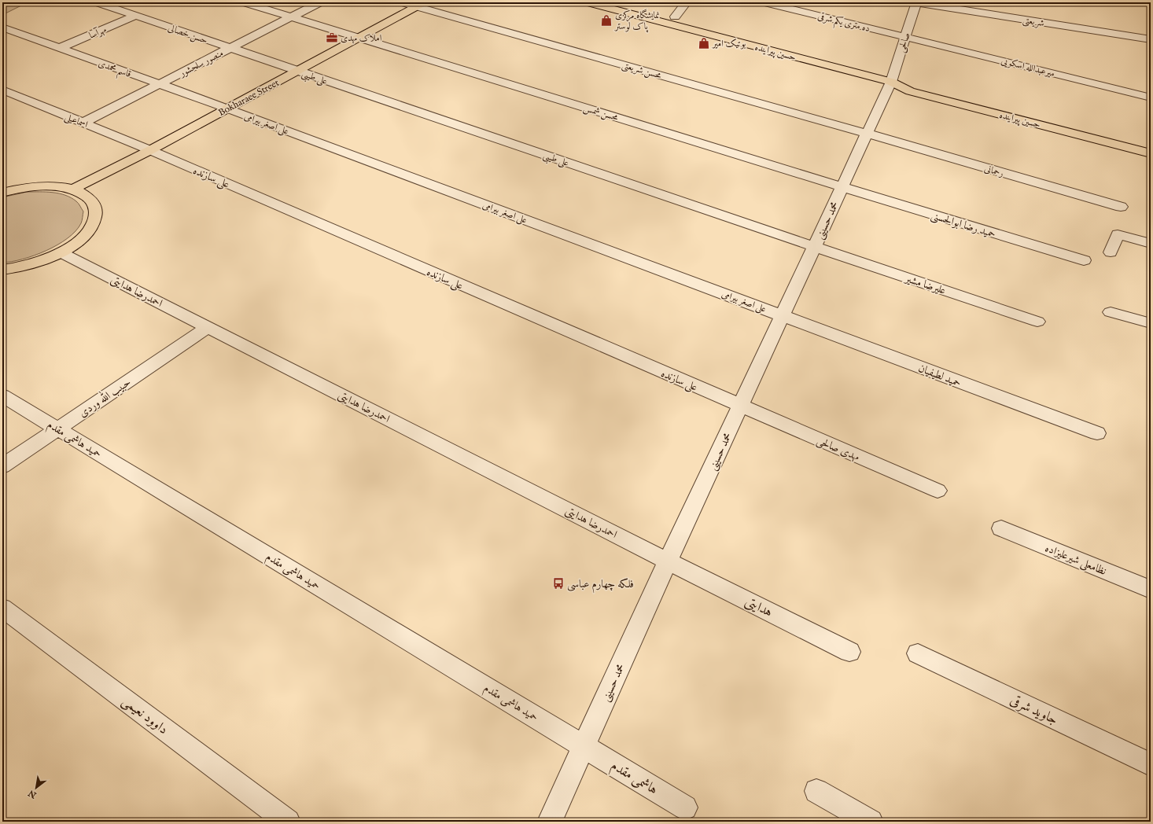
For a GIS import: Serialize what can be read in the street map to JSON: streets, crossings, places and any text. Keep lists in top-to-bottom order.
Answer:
{
  "streets": {
    "main road": ["حسین پیراینده", "Bokharaee Street"],
    "street": [
      "شریعتی",
      "ده متری یکم شرقی",
      "مهرآسا",
      "حسن خصالی",
      "صالحی",
      "منصور سلحشور",
      "میرعبدالله اسکویی",
      "قاسم محمدی",
      "محسن شریعتی",
      "علی طیبی",
      "محسن شمس",
      "اسماعیلی",
      "علی اصغر بیرامی",
      "رحمانی",
      "علی سازنده",
      "محمد حسینی",
      "حمید رضا ابوالحسنی",
      "علیرضا مشیر",
      "احمدرضا هدایتی",
      "حمید لطیفیان",
      "حبیب الله وردی",
      "حمید هاشمی مقدم",
      "مهدی صالحی",
      "نظامعلی شیرعلیزاده",
      "هدایتی",
      "جاوید شرقی",
      "داوود نعیمی",
      "هاشمی مقدم"
    ]
  },
  "crossings": [
    ["شریعتی", "صالحی"],
    ["ده متری یکم شرقی", "صالحی"],
    ["ده متری یکم شرقی", "میرعبدالله اسکویی"],
    ["مهرآسا", "حسن خصالی"],
    ["مهرآسا", "قاسم محمدی"],
    ["حسن خصالی", "منصور سلحشور"],
    ["حسن خصالی", "علی طیبی"],
    ["حسن خصالی", "Bokharaee Street"],
    ["صالحی", "حسین پیراینده"],
    ["صالحی", "میرعبدالله اسکویی"],
    ["صالحی", "محمد حسینی"],
    ["حسین پیراینده", "محمد حسینی"],
    ["منصور سلحشور", "قاسم محمدی"],
    ["منصور سلحشور", "محسن شمس"],
    ["منصور سلحشور", "اسماعیلی"],
    ["قاسم محمدی", "Bokharaee Street"],
    ["قاسم محمدی", "علی اصغر بیرامی"],
    ["محسن شریعتی", "Bokharaee Street"],
    ["محسن شریعتی", "رحمانی"],
    ["محسن شریعتی", "محمد حسینی"],
    ["علی طیبی", "Bokharaee Street"],
    ["علی طیبی", "محمد حسینی"],
    ["علی طیبی", "علیرضا مشیر"],
    ["Bokharaee Street", "محسن شمس"],
    ["Bokharaee Street", "اسماعیلی"],
    ["Bokharaee Street", "علی اصغر بیرامی"],
    ["Bokharaee Street", "علی سازنده"],
    ["محسن شمس", "محمد حسینی"],
    ["محسن شمس", "حمید رضا ابوالحسنی"],
    ["اسماعیلی", "علی سازنده"],
    ["علی اصغر بیرامی", "محمد حسینی"],
    ["علی اصغر بیرامی", "حمید لطیفیان"],
    ["رحمانی", "محمد حسینی"],
    ["علی سازنده", "محمد حسینی"],
    ["علی سازنده", "مهدی صالحی"],
    ["محمد حسینی", "حمید رضا ابوالحسنی"],
    ["محمد حسینی", "علیرضا مشیر"],
    ["محمد حسینی", "احمدرضا هدایتی"],
    ["محمد حسینی", "حمید لطیفیان"],
    ["محمد حسینی", "حمید هاشمی مقدم"],
    ["محمد حسینی", "مهدی صالحی"],
    ["محمد حسینی", "هدایتی"],
    ["محمد حسینی", "هاشمی مقدم"],
    ["احمدرضا هدایتی", "حبیب الله وردی"],
    ["احمدرضا هدایتی", "هدایتی"],
    ["حبیب الله وردی", "حمید هاشمی مقدم"],
    ["حمید هاشمی مقدم", "هاشمی مقدم"]
  ],
  "places": {
    "shop": ["نمایشگاه مرکزی پاک لوستر", "بوتیک امیر"],
    "office": ["املاک مهدی"],
    "bus stop": ["فلکه چهارم عباسی"]
  },
  "north": "bottom left"
}
